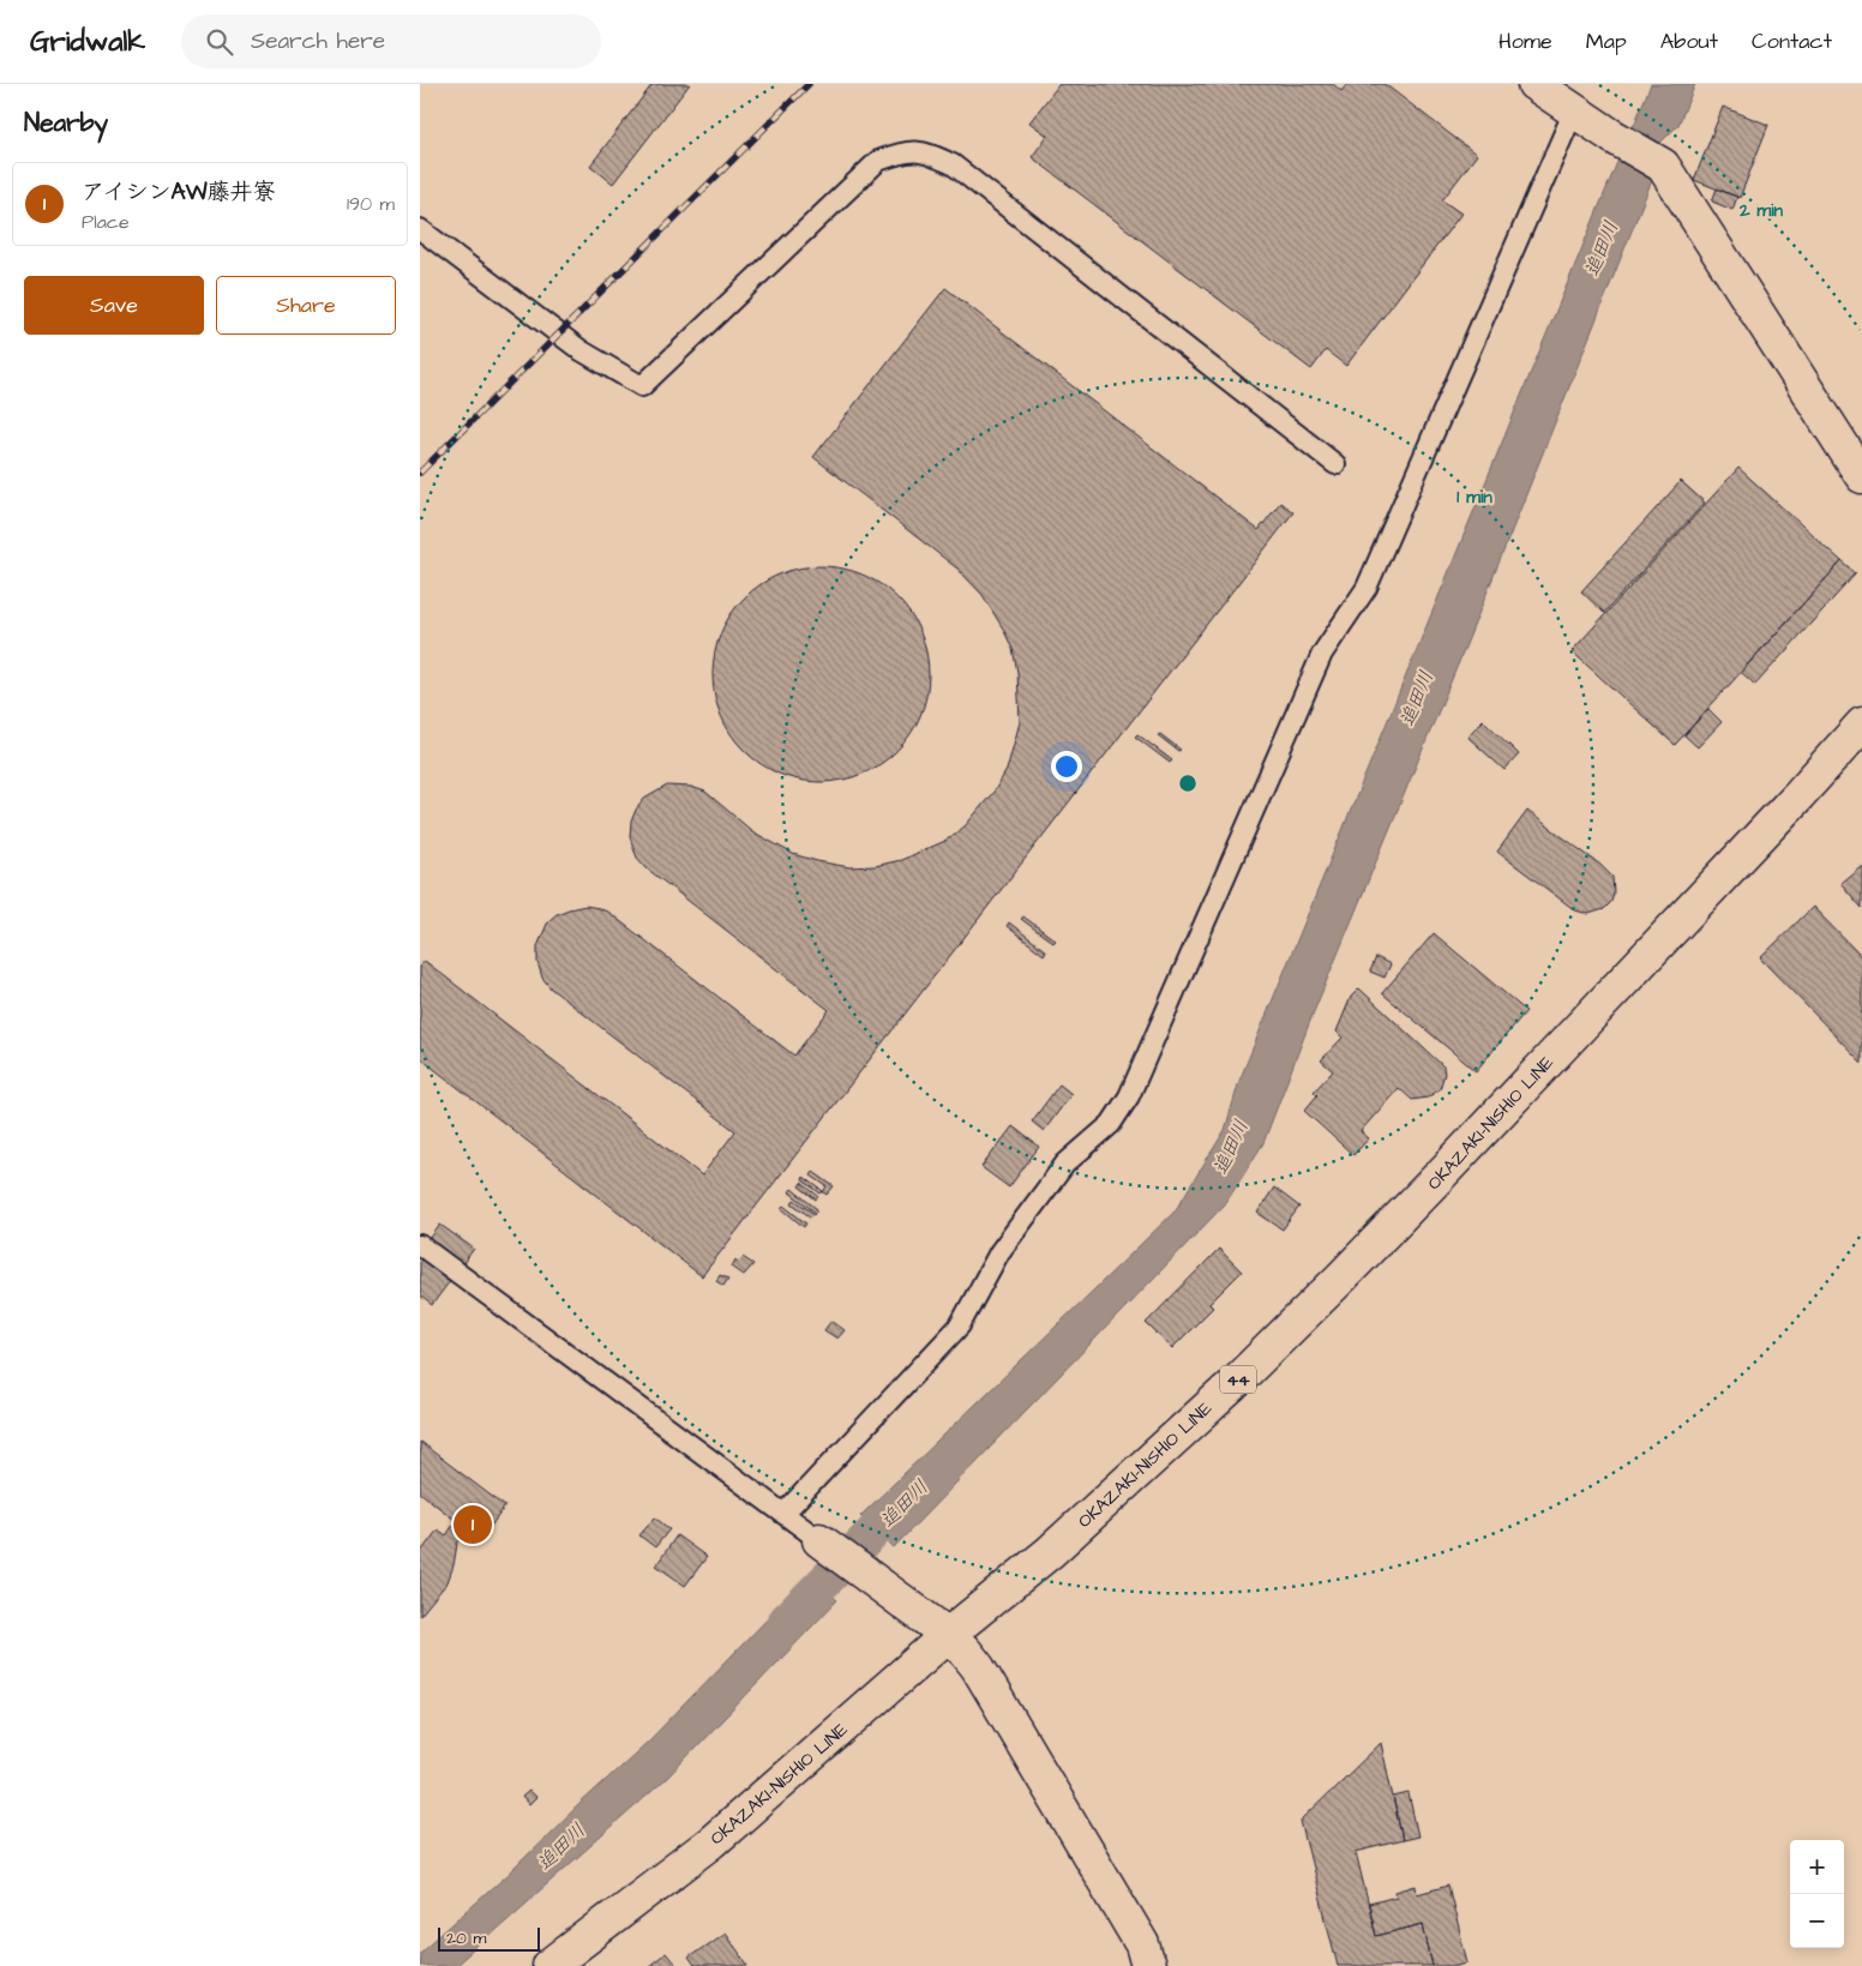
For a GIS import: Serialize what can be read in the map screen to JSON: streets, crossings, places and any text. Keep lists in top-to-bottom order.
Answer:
{
  "streets": {
    "main road": ["OKAZAKI-NISHIO LINE", "44"]
  },
  "water": ["追田川"],
  "scale_bar": "20 m",
  "page": {
    "header": "Gridwalk",
    "search": "Search here",
    "nav": [
      "Home",
      "Map",
      "About",
      "Contact"
    ],
    "heading": "Nearby",
    "list": [
      {
        "mark": "1",
        "name": "アイシンAW藤井寮",
        "note": "Place",
        "value": "190 m"
      }
    ],
    "buttons": ["Save", "Share"],
    "pins": "1",
    "map_buttons": ["+", "−"],
    "scale": "20 m"
  },
  "rings": ["2 min", "1 min"]
}
